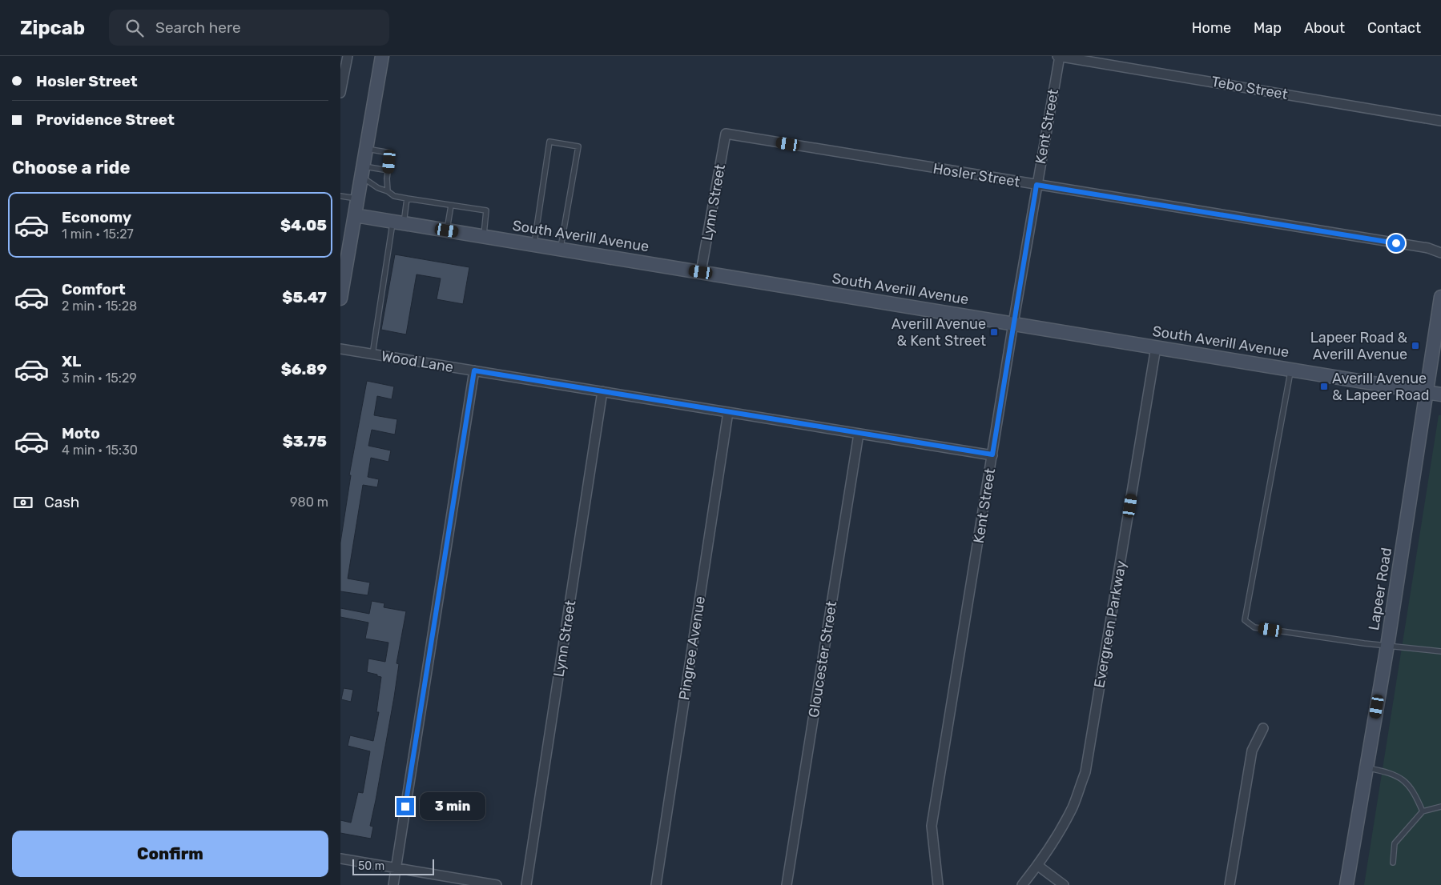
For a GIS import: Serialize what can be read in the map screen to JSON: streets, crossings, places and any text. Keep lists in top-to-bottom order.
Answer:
{
  "streets": {
    "street": [
      "Tebo Street",
      "Kent Street",
      "Hosler Street",
      "Lynn Street",
      "South Averill Avenue",
      "Wood Lane",
      "Lapeer Road",
      "Evergreen Parkway",
      "Pingree Avenue",
      "Gloucester Street"
    ]
  },
  "crossings": [
    ["Tebo Street", "Kent Street"],
    ["Kent Street", "Hosler Street"],
    ["Kent Street", "South Averill Avenue"],
    ["Kent Street", "Wood Lane"],
    ["Hosler Street", "Lynn Street"],
    ["Lynn Street", "South Averill Avenue"],
    ["Lynn Street", "Wood Lane"],
    ["South Averill Avenue", "Lapeer Road"],
    ["South Averill Avenue", "Evergreen Parkway"],
    ["Wood Lane", "Pingree Avenue"],
    ["Wood Lane", "Gloucester Street"]
  ],
  "places": {
    "transit": ["Averill Avenue & Kent Street", "Lapeer Road & Averill Avenue", "Averill Avenue & Lapeer Road"]
  },
  "scale_bar": "50 m",
  "page": {
    "header": "Zipcab",
    "search": "Search here",
    "nav": [
      "Home",
      "Map",
      "About",
      "Contact"
    ],
    "banner": ["Hosler Street", "Providence Street"],
    "heading": "Choose a ride",
    "list": [
      {
        "name": "Economy",
        "note": "1 min · 15:27",
        "value": "$4.05"
      },
      {
        "name": "Comfort",
        "note": "2 min · 15:28",
        "value": "$5.47"
      },
      {
        "name": "XL",
        "note": "3 min · 15:29",
        "value": "$6.89"
      },
      {
        "name": "Moto",
        "note": "4 min · 15:30",
        "value": "$3.75"
      }
    ],
    "pay": ["Cash", "980 m"],
    "bubble": "3 min",
    "buttons": "Confirm",
    "scale": "50 m"
  }
}
